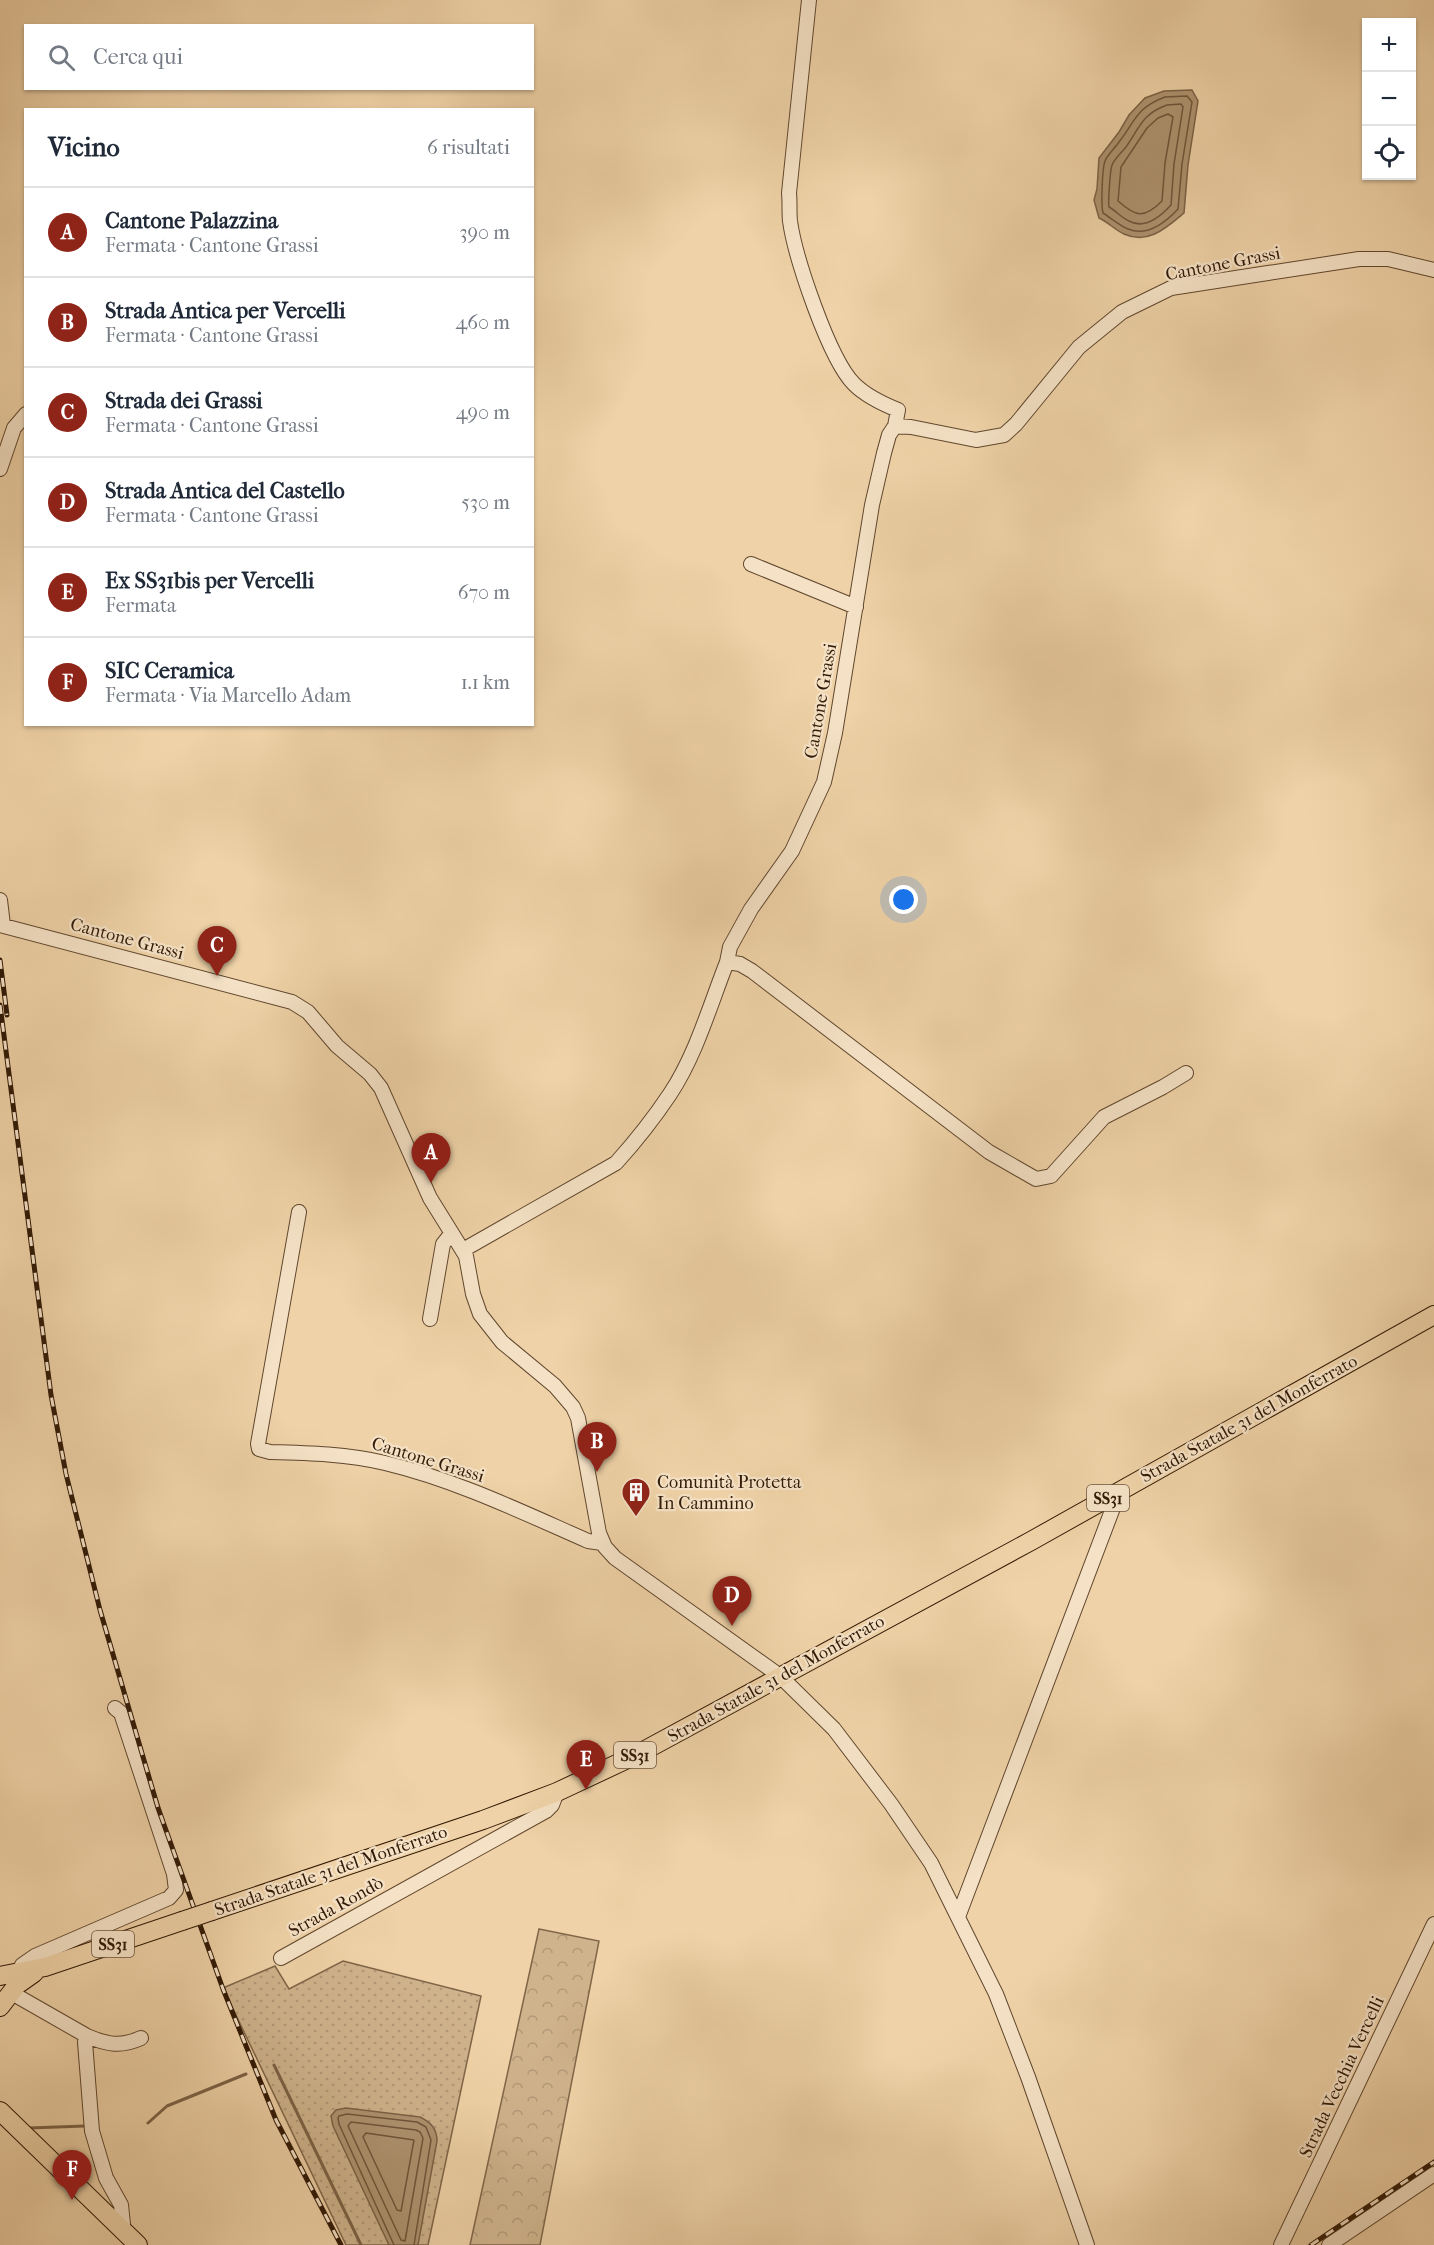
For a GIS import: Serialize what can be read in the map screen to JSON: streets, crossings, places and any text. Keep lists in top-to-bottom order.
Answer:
{
  "streets": {
    "main road": ["Strada Statale 31 del Monferrato", "SS31"],
    "street": ["Cantone Grassi", "Strada Rondò", "Strada Vecchia Vercelli"]
  },
  "crossings": [
    ["Cantone Grassi", "Strada Statale 31 del Monferrato"],
    ["Strada Statale 31 del Monferrato", "Strada Rondò"]
  ],
  "places": {
    "building": ["Comunità Protetta In Cammino"]
  },
  "page": {
    "map_buttons": ["+", "−"],
    "search": "Cerca qui",
    "heading": ["Vicino", "6 risultati"],
    "list": [
      {
        "mark": "A",
        "name": "Cantone Palazzina",
        "note": "Fermata · Cantone Grassi",
        "value": "390 m"
      },
      {
        "mark": "B",
        "name": "Strada Antica per Vercelli",
        "note": "Fermata · Cantone Grassi",
        "value": "460 m"
      },
      {
        "mark": "C",
        "name": "Strada dei Grassi",
        "note": "Fermata · Cantone Grassi",
        "value": "490 m"
      },
      {
        "mark": "D",
        "name": "Strada Antica del Castello",
        "note": "Fermata · Cantone Grassi",
        "value": "530 m"
      },
      {
        "mark": "E",
        "name": "Ex SS31bis per Vercelli",
        "note": "Fermata",
        "value": "670 m"
      },
      {
        "mark": "F",
        "name": "SIC Ceramica",
        "note": "Fermata · Via Marcello Adam",
        "value": "1.1 km"
      }
    ],
    "pins": [
      "C",
      "A",
      "B",
      "D",
      "E",
      "F"
    ]
  }
}
